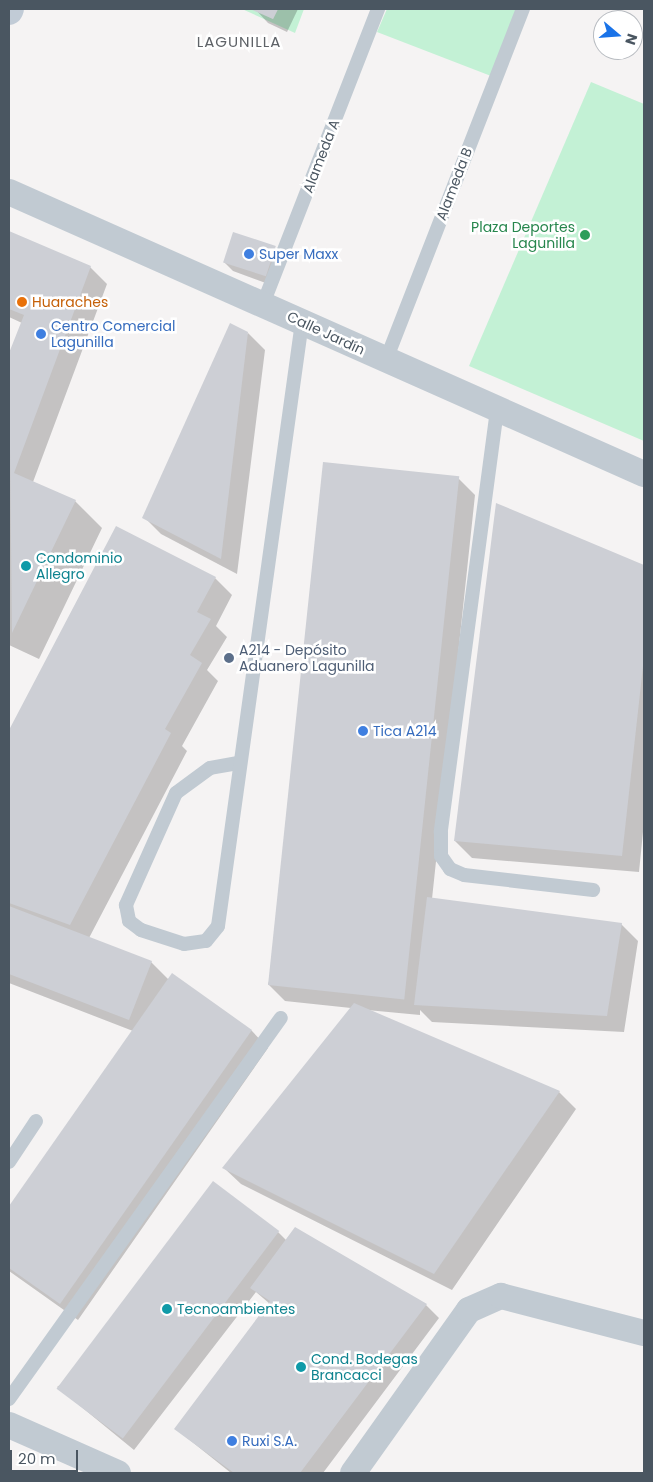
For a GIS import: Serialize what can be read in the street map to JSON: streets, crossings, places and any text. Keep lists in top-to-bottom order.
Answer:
{
  "streets": {
    "street": ["Calle Jardín"],
    "lane": ["Alameda A", "Alameda B"]
  },
  "crossings": [
    ["Alameda A", "Calle Jardín"],
    ["Alameda B", "Calle Jardín"]
  ],
  "districts": ["LAGUNILLA"],
  "places": [
    "Plaza Deportes Lagunilla",
    "Super Maxx",
    "Huaraches",
    "Centro Comercial Lagunilla",
    "Condominio Allegro",
    "A214 - Depósito Aduanero Lagunilla",
    "Tica A214",
    "Tecnoambientes",
    "Cond. Bodegas Brancacci",
    "Ruxi S.A."
  ],
  "scale_bar": "20 m",
  "north": "right"
}
